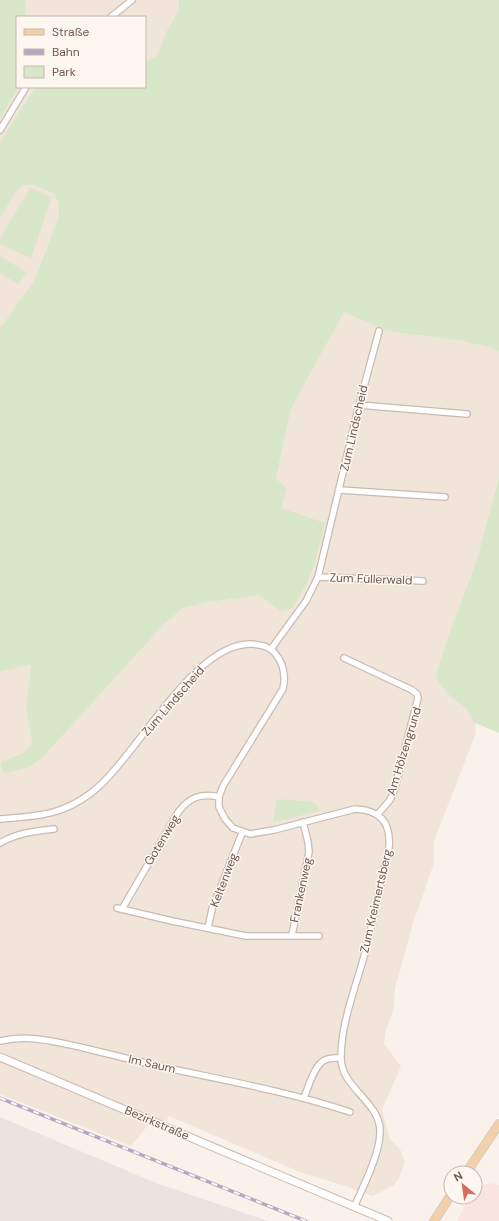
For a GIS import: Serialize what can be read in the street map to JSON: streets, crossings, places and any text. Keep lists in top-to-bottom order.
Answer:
{
  "streets": {
    "street": [
      "Zum Lindscheid",
      "Zum Füllerwald",
      "Am Hölzengrund",
      "Gotenweg",
      "Keltenweg",
      "Frankenweg",
      "Zum Kreimertsberg",
      "Im Saum",
      "Bezirkstraße"
    ]
  },
  "crossings": [
    ["Zum Lindscheid", "Zum Füllerwald"],
    ["Am Hölzengrund", "Zum Kreimertsberg"],
    ["Gotenweg", "Keltenweg"],
    ["Gotenweg", "Frankenweg"],
    ["Keltenweg", "Frankenweg"],
    ["Zum Kreimertsberg", "Bezirkstraße"]
  ],
  "legend": ["Straße", "Bahn", "Park"],
  "north": "top left"
}
